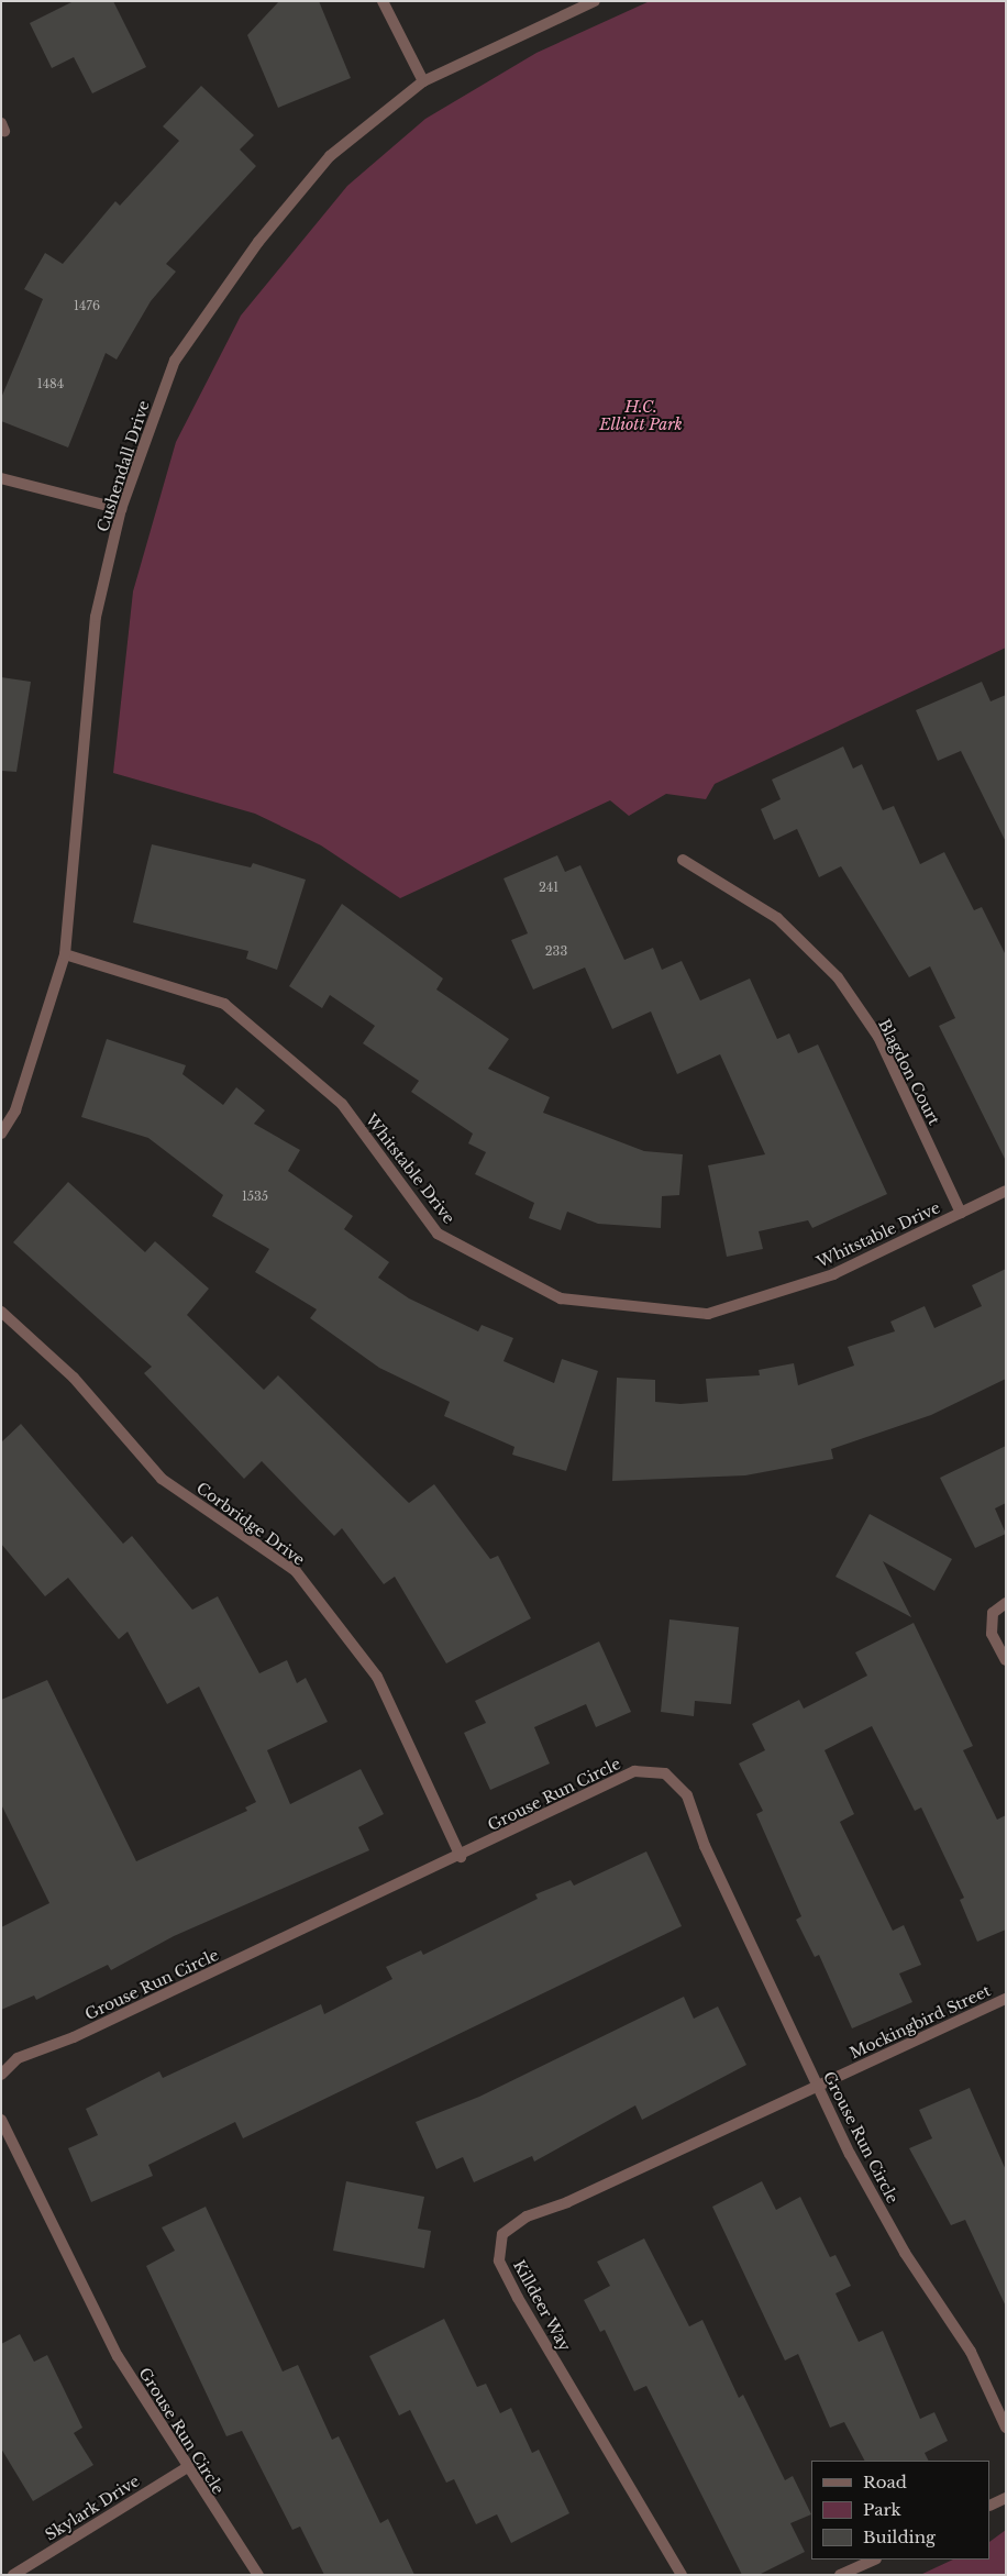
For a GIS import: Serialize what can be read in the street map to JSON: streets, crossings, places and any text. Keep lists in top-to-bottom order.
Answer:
{
  "streets": {
    "street": [
      "Cushendall Drive",
      "Blagdon Court",
      "Whitstable Drive",
      "Corbridge Drive",
      "Grouse Run Circle",
      "Mockingbird Street",
      "Killdeer Way",
      "Skylark Drive"
    ]
  },
  "crossings": [
    ["Cushendall Drive", "Whitstable Drive"],
    ["Blagdon Court", "Whitstable Drive"],
    ["Corbridge Drive", "Grouse Run Circle"],
    ["Grouse Run Circle", "Mockingbird Street"],
    ["Grouse Run Circle", "Killdeer Way"],
    ["Grouse Run Circle", "Skylark Drive"],
    ["Mockingbird Street", "Killdeer Way"]
  ],
  "parks": ["H.C. Elliott Park"],
  "house_numbers": [
    "1476",
    "1484",
    "241",
    "233",
    "1535"
  ],
  "legend": ["Road", "Park", "Building"]
}
